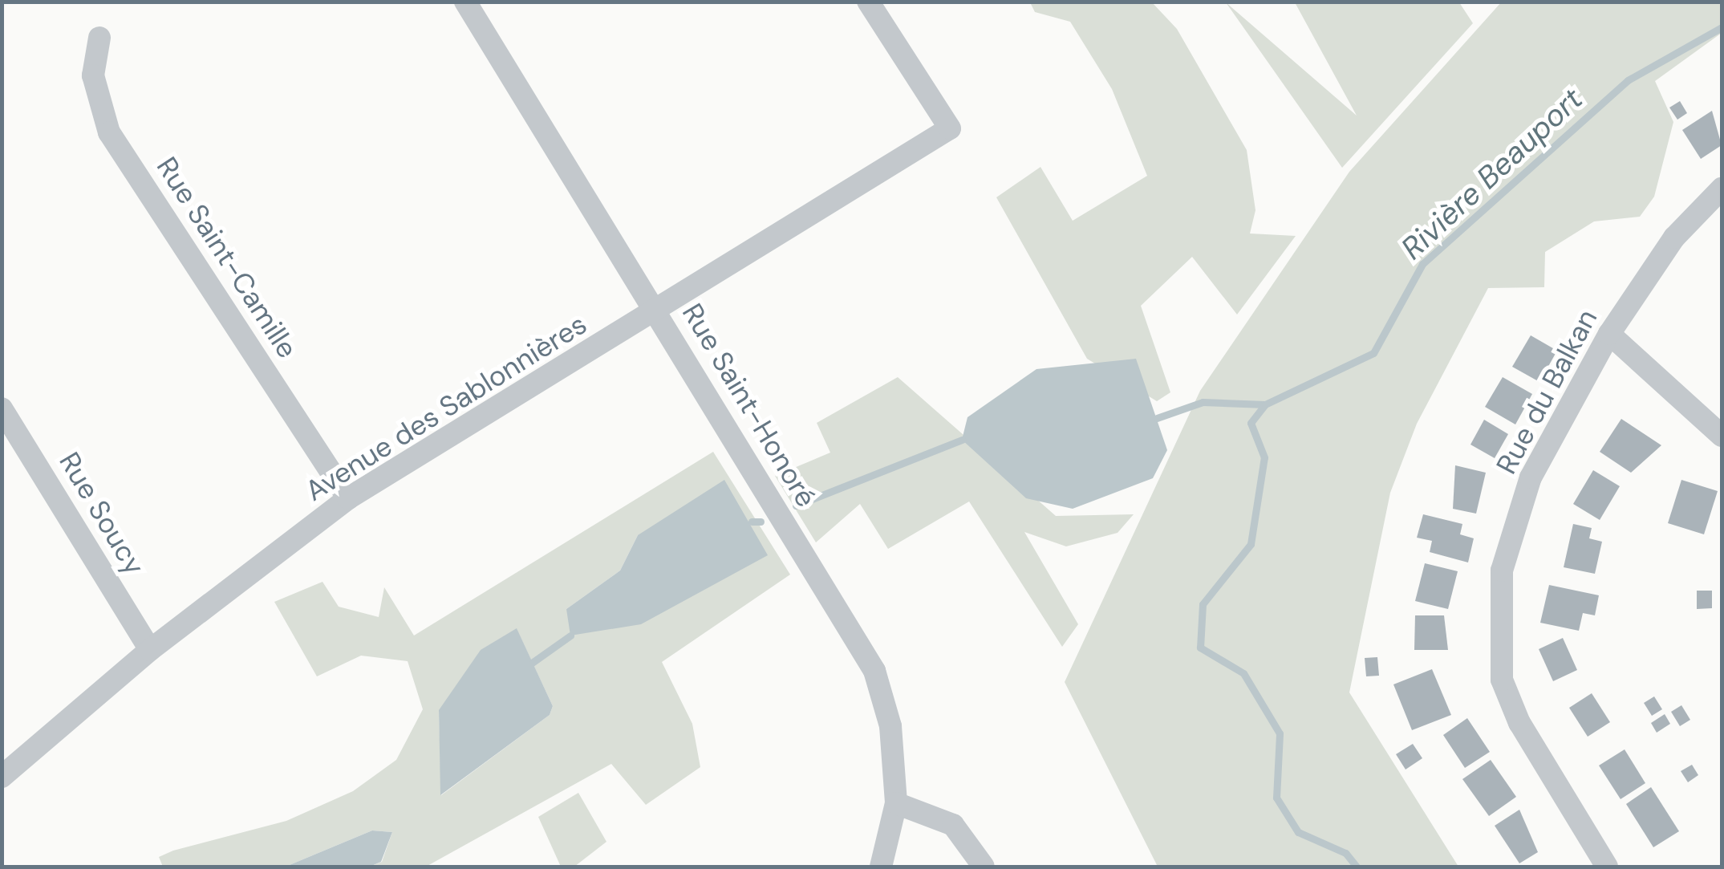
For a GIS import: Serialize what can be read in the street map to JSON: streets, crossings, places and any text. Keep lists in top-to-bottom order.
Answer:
{
  "streets": {
    "street": [
      "Rue Saint-Camille",
      "Rue du Balkan",
      "Rue Saint-Honoré",
      "Avenue des Sablonnières",
      "Rue Soucy"
    ]
  },
  "crossings": [
    ["Rue Saint-Camille", "Avenue des Sablonnières"],
    ["Rue Saint-Honoré", "Avenue des Sablonnières"],
    ["Avenue des Sablonnières", "Rue Soucy"]
  ],
  "water": ["Rivière Beauport"]
}
